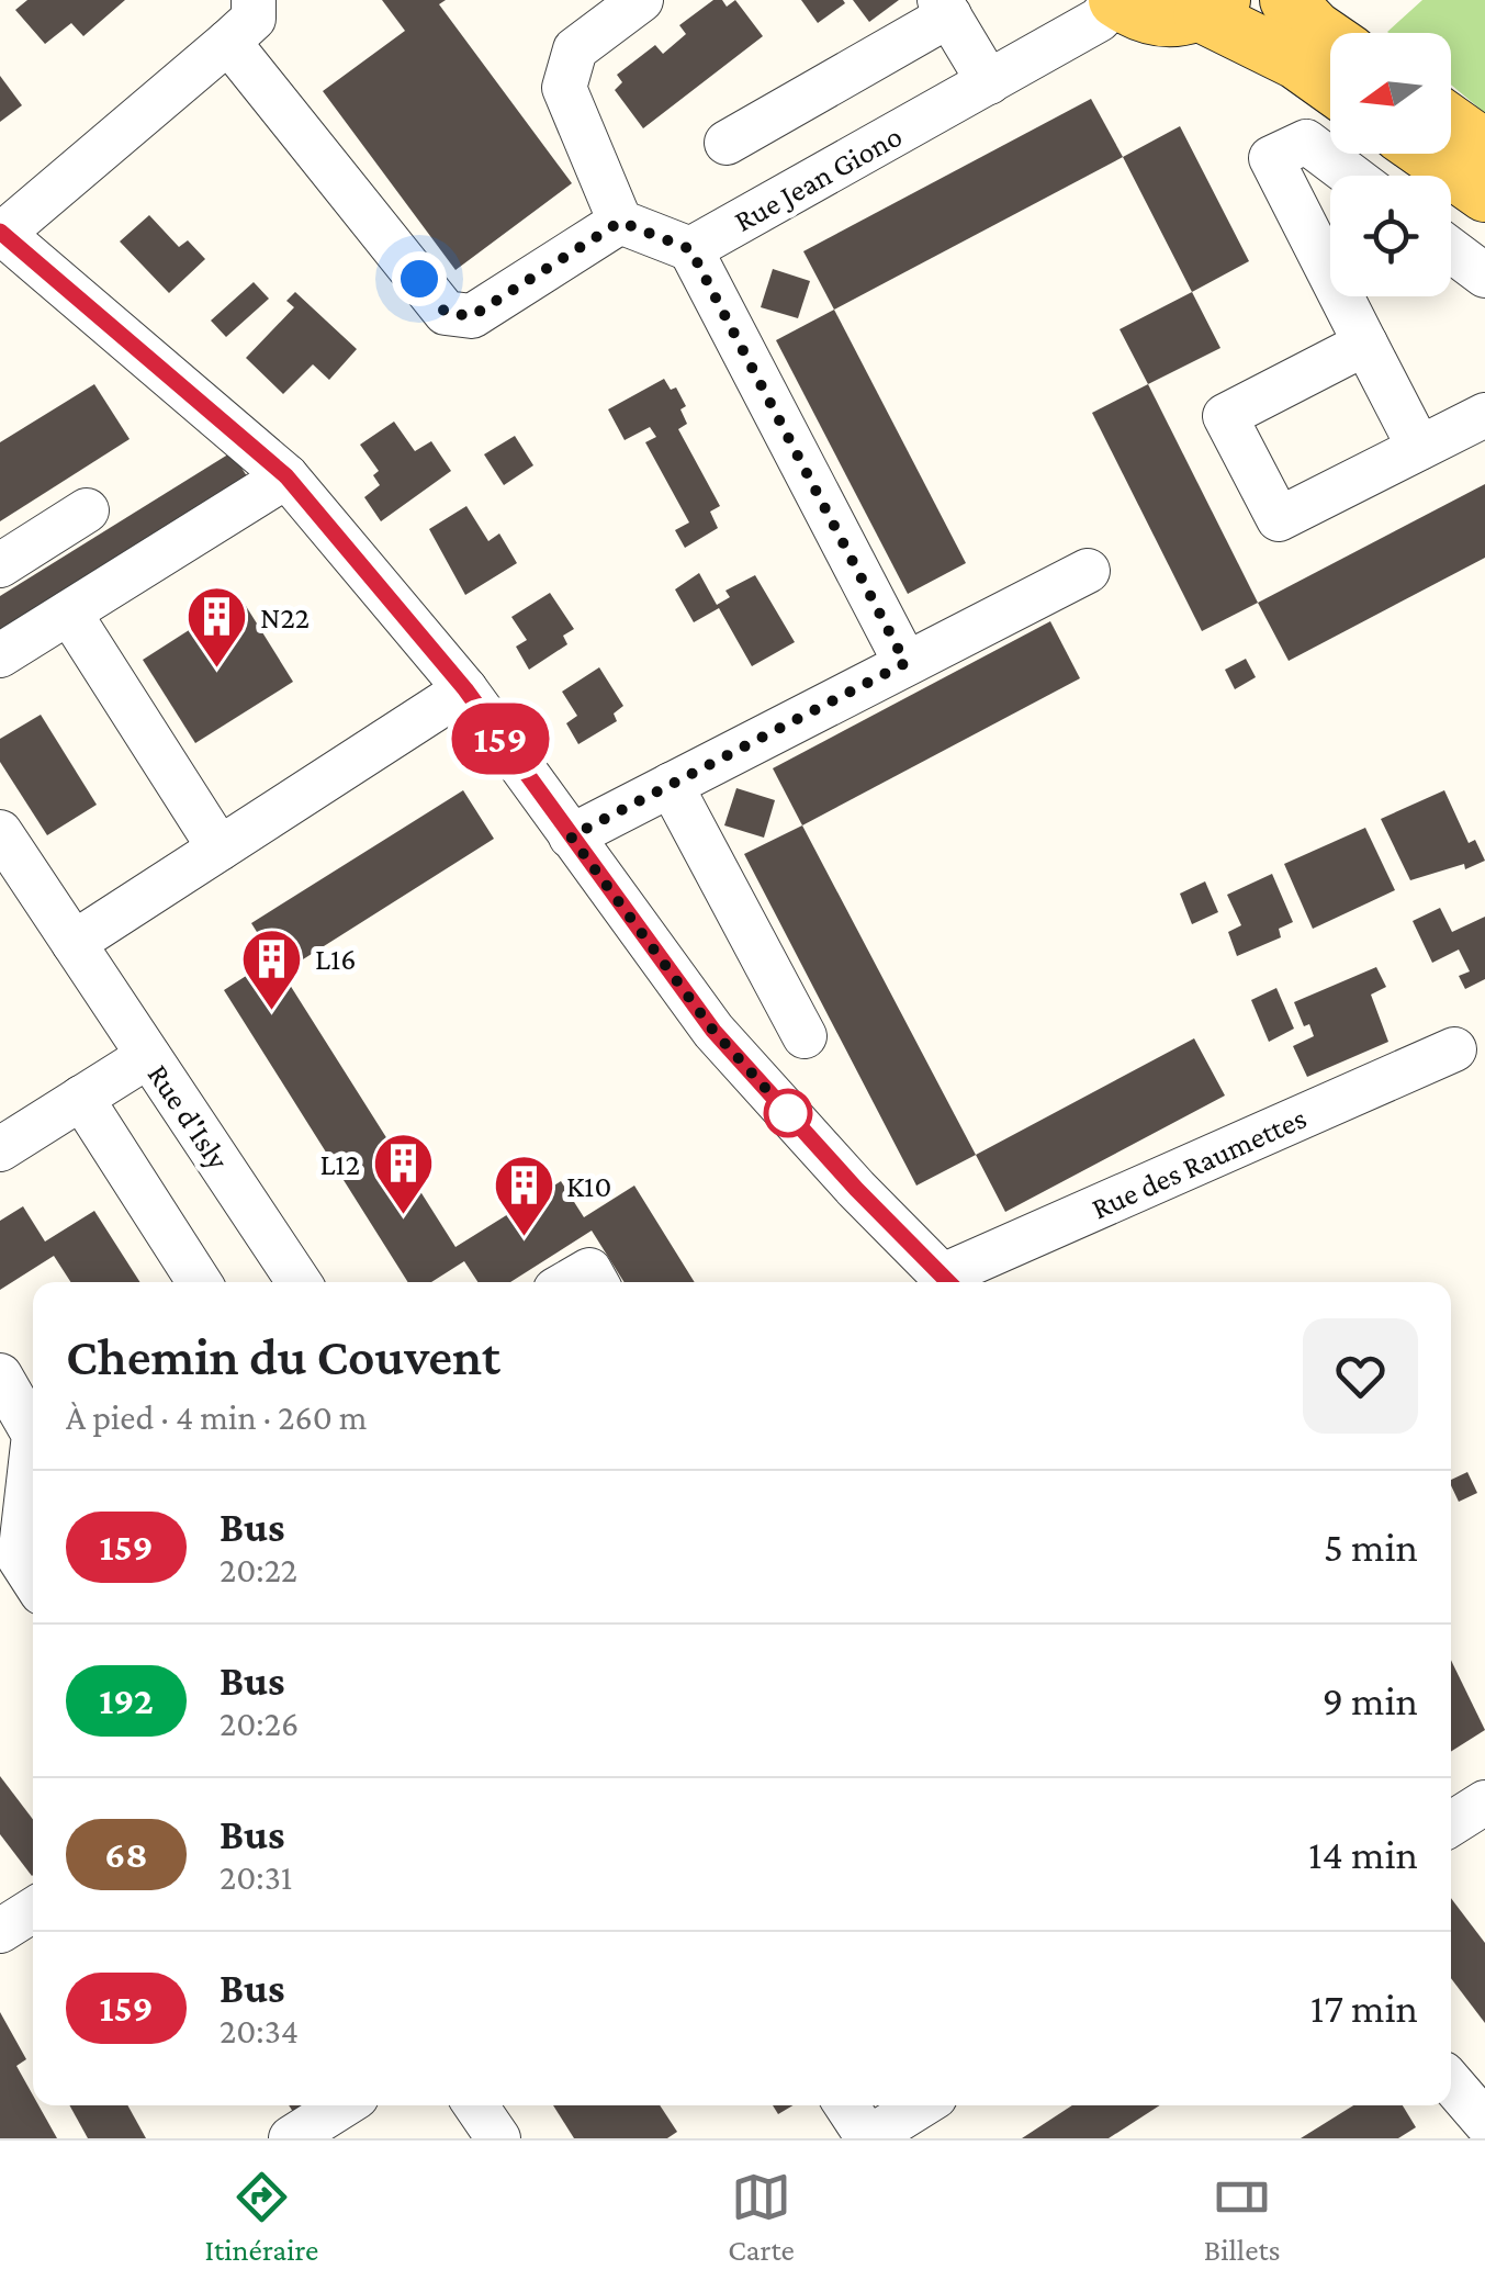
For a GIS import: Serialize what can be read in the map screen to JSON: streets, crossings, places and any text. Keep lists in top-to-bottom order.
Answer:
{
  "streets": {
    "street": ["Rue Jean Giono", "Rue d'Isly", "Rue des Raumettes"]
  },
  "places": {
    "building": [
      "N22",
      "L16",
      "L12",
      "K10"
    ]
  },
  "lines": ["bus line 159"],
  "north": "left",
  "page": {
    "on_map": "159",
    "heading": ["Chemin du Couvent", "À pied · 4 min · 260 m"],
    "list": [
      {
        "mark": "159",
        "name": "Bus",
        "note": "20:22",
        "value": "5 min"
      },
      {
        "mark": "192",
        "name": "Bus",
        "note": "20:26",
        "value": "9 min"
      },
      {
        "mark": "68",
        "name": "Bus",
        "note": "20:31",
        "value": "14 min"
      },
      {
        "mark": "159",
        "name": "Bus",
        "note": "20:34",
        "value": "17 min"
      }
    ],
    "tabs": ["Itinéraire", "Carte", "Billets"]
  }
}
